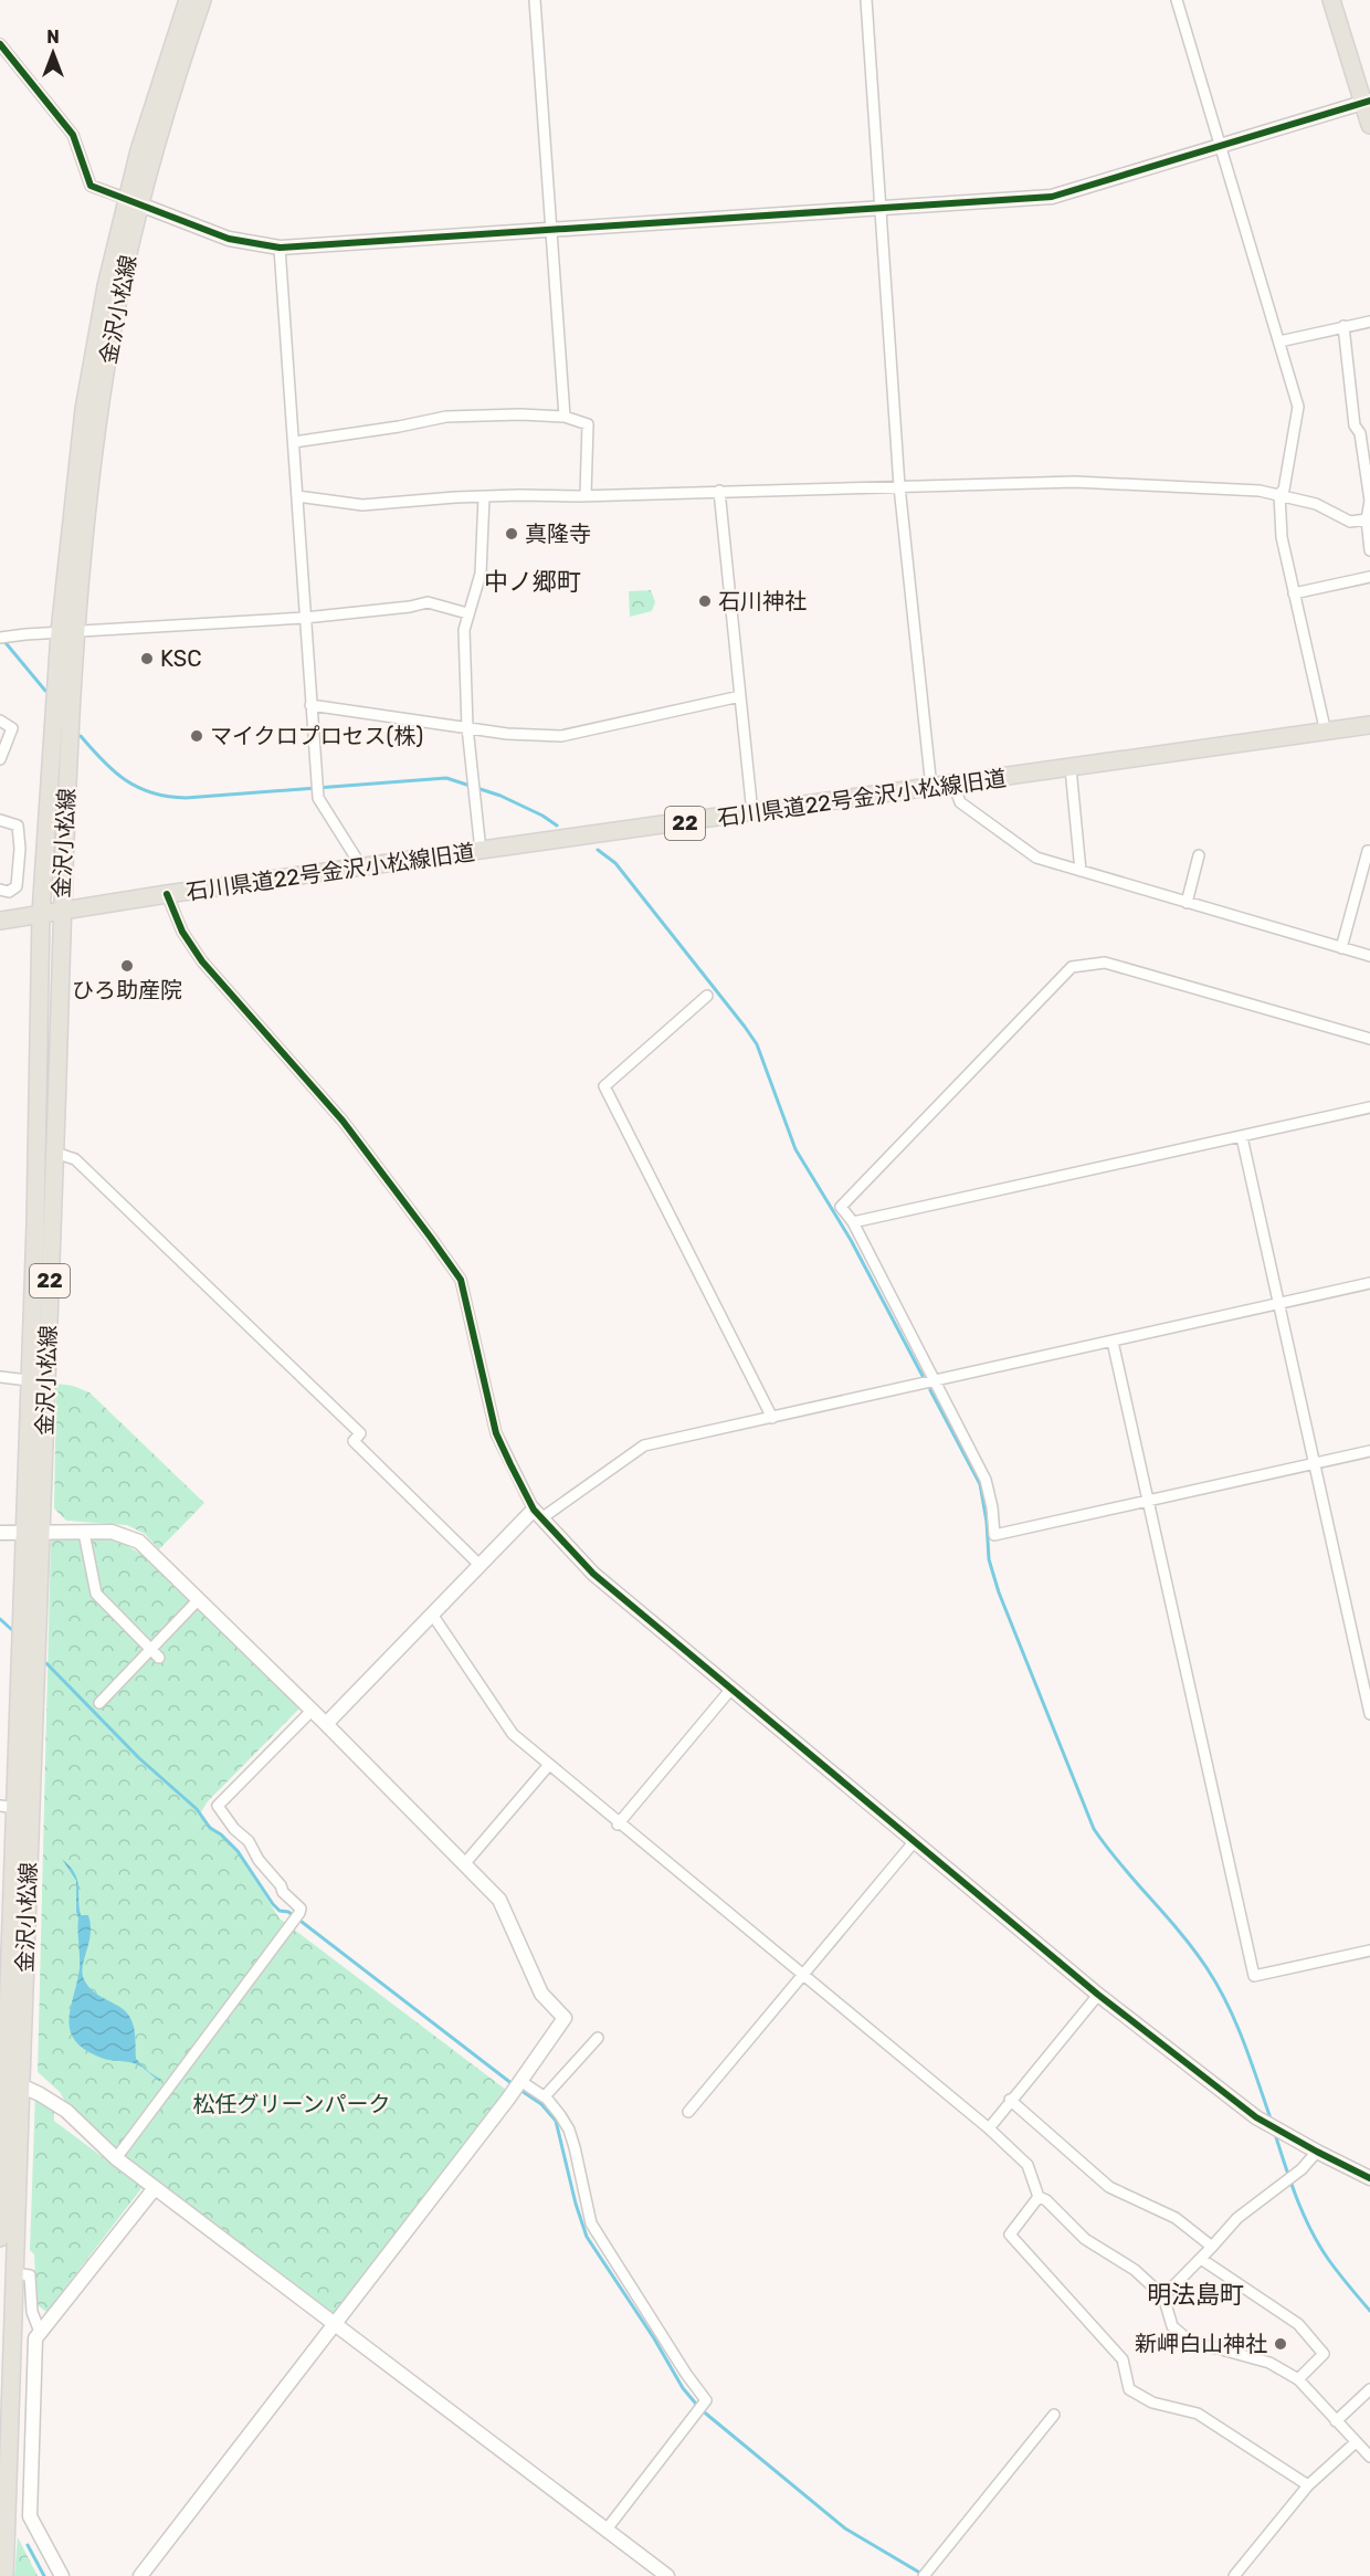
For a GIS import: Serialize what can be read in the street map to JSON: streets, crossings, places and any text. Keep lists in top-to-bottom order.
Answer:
{
  "streets": {
    "main road": ["金沢小松線", "石川県道22号金沢小松線旧道", "22"]
  },
  "crossings": [
    ["金沢小松線", "石川県道22号金沢小松線旧道"]
  ],
  "districts": ["中ノ郷町", "明法島町"],
  "parks": ["松任グリーンパーク"],
  "places": [
    "真隆寺",
    "石川神社",
    "KSC",
    "マイクロプロセス(株)",
    "ひろ助産院",
    "新岬白山神社"
  ],
  "north": "top"
}
